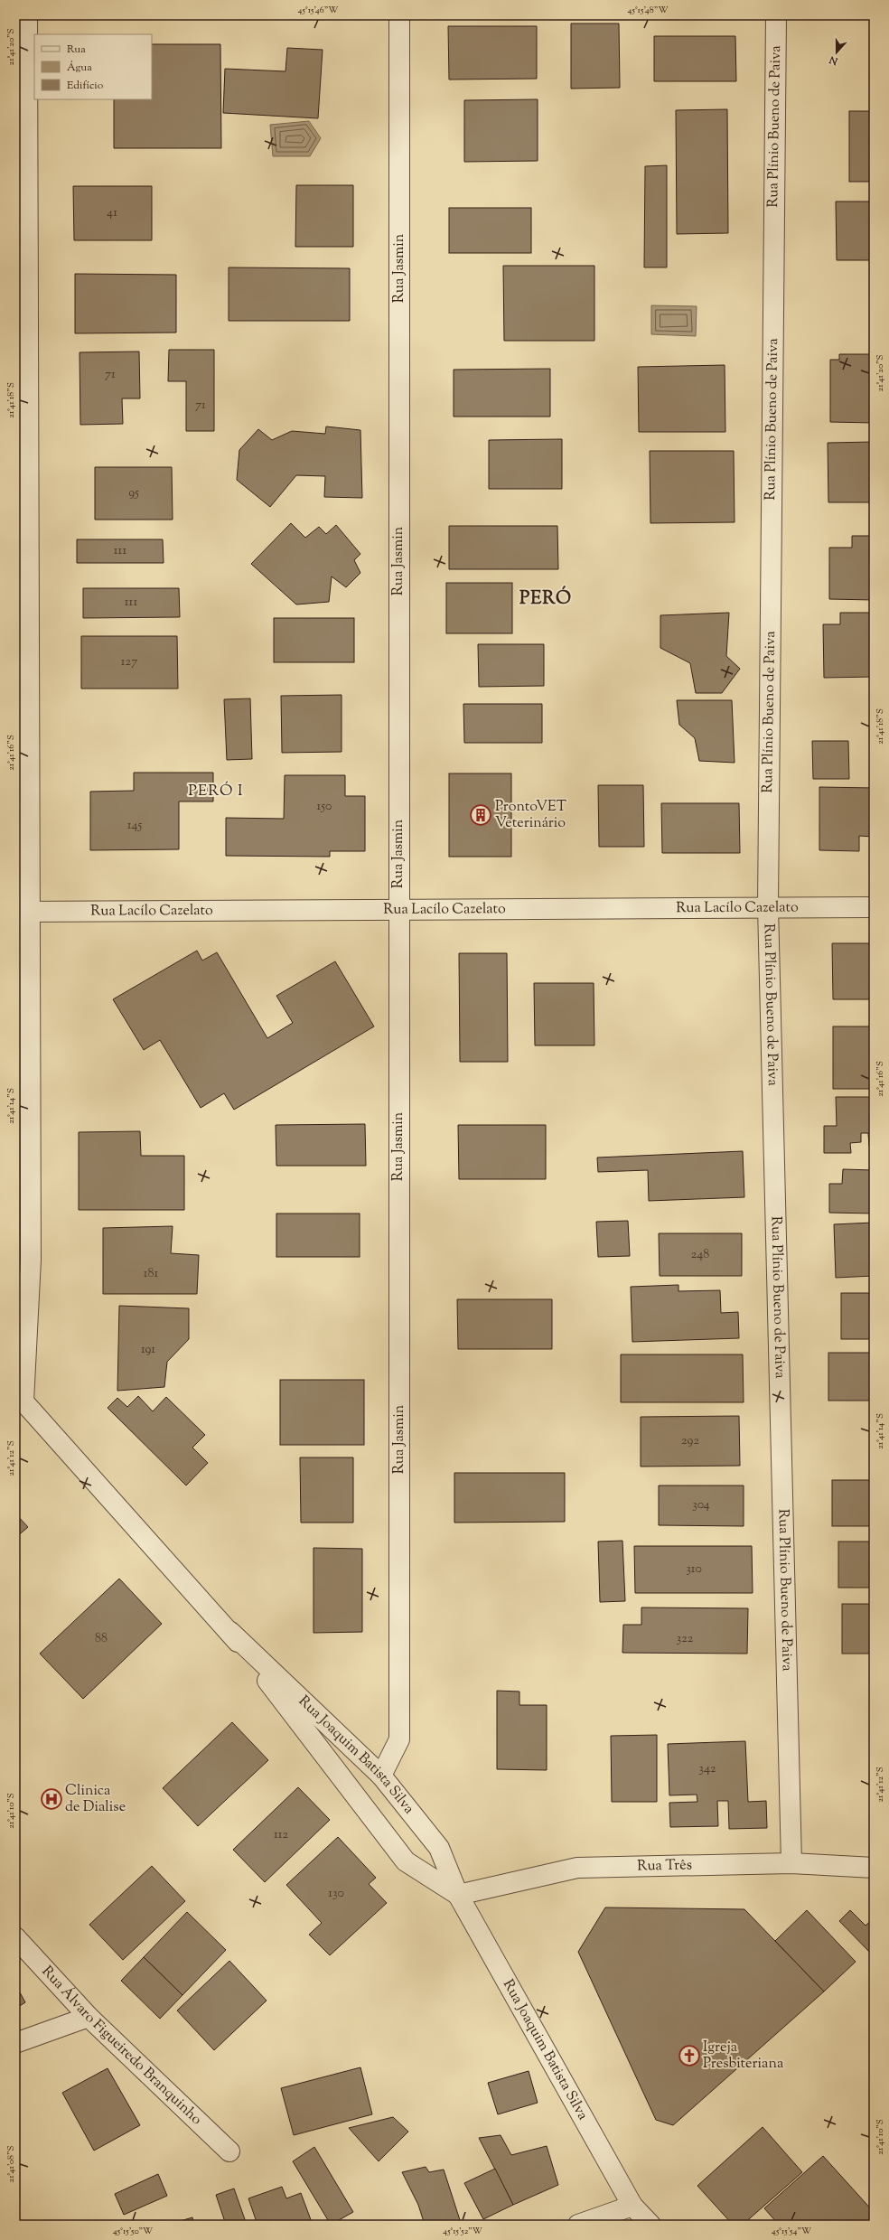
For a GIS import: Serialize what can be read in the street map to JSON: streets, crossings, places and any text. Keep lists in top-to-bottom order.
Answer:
{
  "streets": {
    "street": [
      "Rua Plínio Bueno de Paiva",
      "Rua Jasmin",
      "Rua Lacílo Cazelato",
      "Rua Joaquim Batista Silva",
      "Rua Três",
      "Rua Álvaro Figueiredo Branquinho"
    ]
  },
  "crossings": [
    ["Rua Plínio Bueno de Paiva", "Rua Lacílo Cazelato"],
    ["Rua Plínio Bueno de Paiva", "Rua Três"],
    ["Rua Jasmin", "Rua Lacílo Cazelato"],
    ["Rua Jasmin", "Rua Joaquim Batista Silva"],
    ["Rua Joaquim Batista Silva", "Rua Três"]
  ],
  "districts": ["PERÓ", "PERÓ I"],
  "places": {
    "building": ["ProntoVET Veterinário"],
    "hospital": ["Clinica de Dialise"],
    "church": ["Igreja Presbiteriana"]
  },
  "house_numbers": [
    "41",
    "71",
    "71",
    "95",
    "111",
    "111",
    "127",
    "150",
    "145",
    "248",
    "181",
    "191",
    "292",
    "304",
    "310",
    "88",
    "322",
    "342",
    "112",
    "130"
  ],
  "legend": ["Rua", "Água", "Edifício"],
  "north": "bottom",
  "coordinates": [
    "45°15'46\"W",
    "45°15'48\"W",
    "21°41'20\"S",
    "21°41'18\"S",
    "21°41'16\"S",
    "21°41'14\"S",
    "21°41'12\"S",
    "21°41'10\"S",
    "21°41'08\"S",
    "45°15'50\"W",
    "45°15'52\"W",
    "45°15'54\"W"
  ]
}
